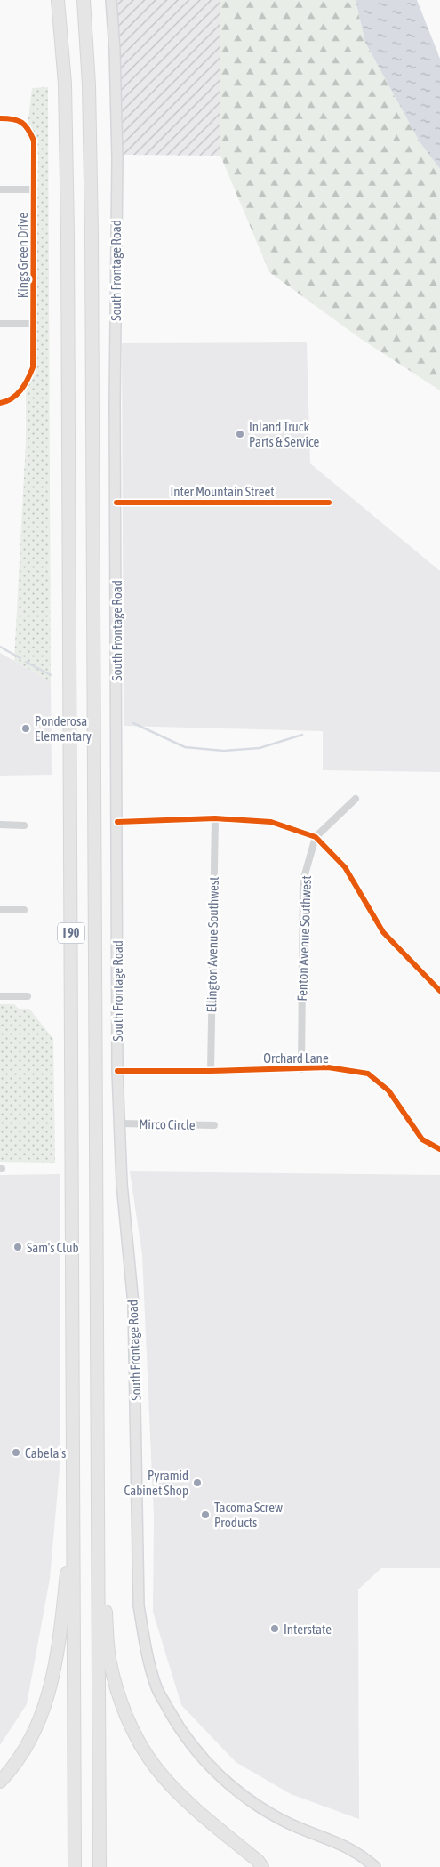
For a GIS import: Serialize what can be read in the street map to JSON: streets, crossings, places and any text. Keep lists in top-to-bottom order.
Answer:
{
  "streets": {
    "highway": ["I 90"],
    "main road": ["South Frontage Road"],
    "street": [
      "Kings Green Drive",
      "Inter Mountain Street",
      "Fenton Avenue Southwest",
      "Ellington Avenue Southwest",
      "Orchard Lane",
      "Mirco Circle"
    ]
  },
  "crossings": [
    ["South Frontage Road", "Inter Mountain Street"],
    ["South Frontage Road", "Orchard Lane"],
    ["South Frontage Road", "Mirco Circle"],
    ["Fenton Avenue Southwest", "Orchard Lane"],
    ["Ellington Avenue Southwest", "Orchard Lane"]
  ],
  "places": [
    "Inland Truck Parts & Service",
    "Ponderosa Elementary",
    "Sam's Club",
    "Cabela's",
    "Pyramid Cabinet Shop",
    "Tacoma Screw Products",
    "Interstate"
  ]
}
